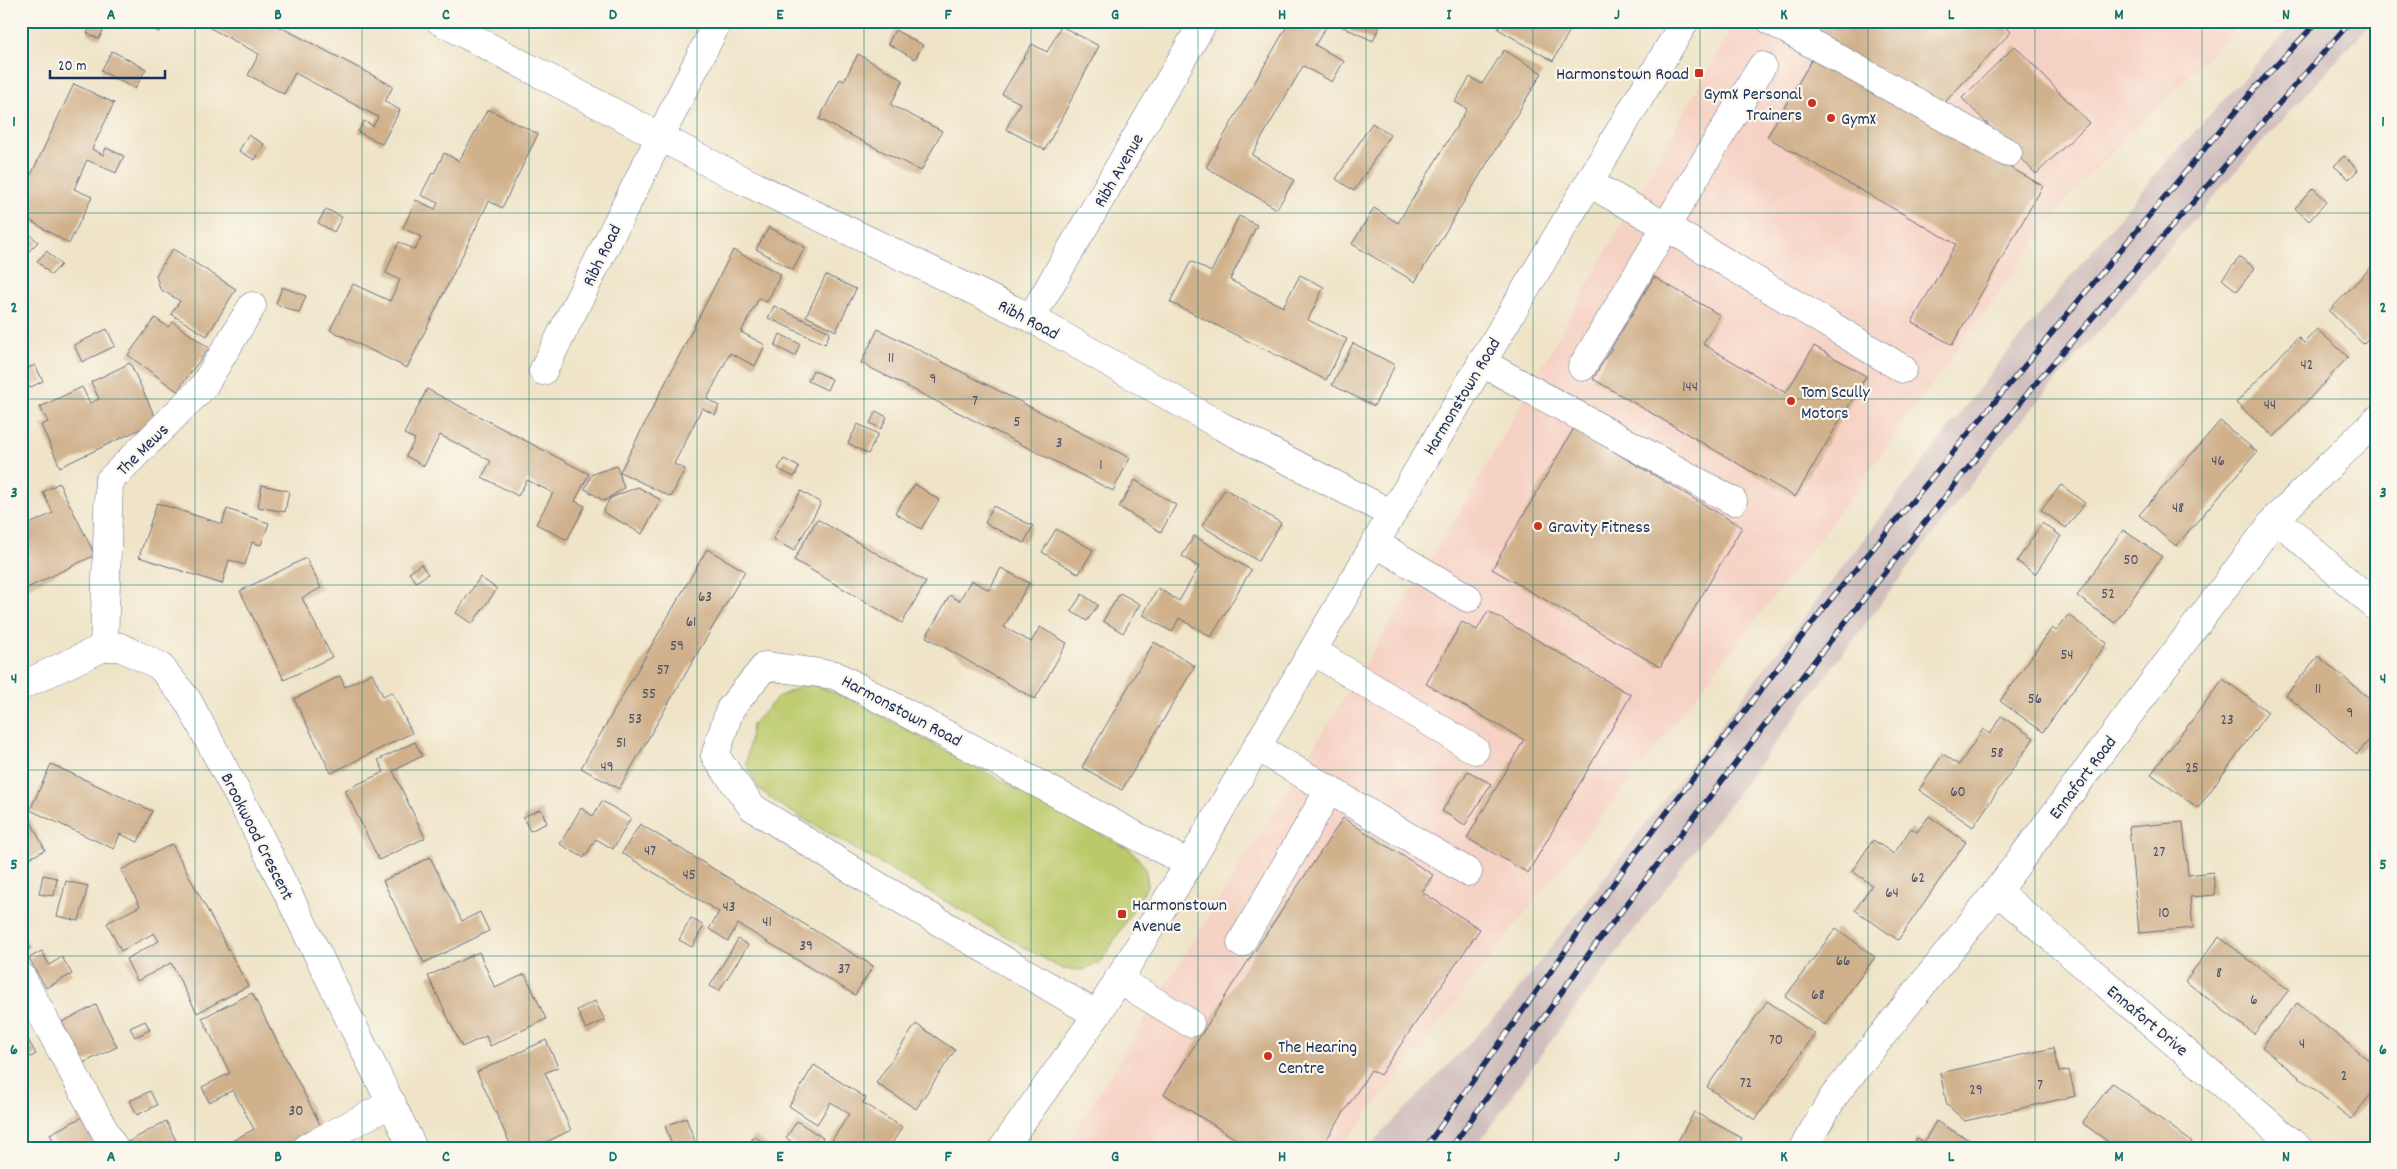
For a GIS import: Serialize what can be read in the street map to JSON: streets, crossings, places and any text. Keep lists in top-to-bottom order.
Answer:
{
  "streets": {
    "street": [
      "Ribh Avenue",
      "Ribh Road",
      "Harmonstown Road",
      "The Mews",
      "Ennafort Road",
      "Brookwood Crescent",
      "Ennafort Drive"
    ]
  },
  "crossings": [
    ["Ribh Avenue", "Ribh Road"],
    ["Ribh Road", "Harmonstown Road"],
    ["The Mews", "Brookwood Crescent"],
    ["Ennafort Road", "Ennafort Drive"]
  ],
  "places": {
    "transit": ["Harmonstown Road", "Harmonstown Avenue"],
    "other": [
      "GymX Personal Trainers",
      "GymX",
      "Tom Scully Motors",
      "Gravity Fitness",
      "The Hearing Centre"
    ]
  },
  "house_numbers": [
    "11",
    "42",
    "9",
    "144",
    "7",
    "44",
    "5",
    "3",
    "46",
    "1",
    "48",
    "50",
    "52",
    "63",
    "61",
    "59",
    "54",
    "57",
    "11",
    "55",
    "56",
    "9",
    "53",
    "23",
    "51",
    "58",
    "49",
    "25",
    "60",
    "47",
    "27",
    "45",
    "62",
    "64",
    "43",
    "10",
    "41",
    "39",
    "66",
    "37",
    "8",
    "68",
    "6",
    "70",
    "4",
    "2",
    "72",
    "7",
    "29",
    "30"
  ],
  "scale_bar": "20 m",
  "grid": {
    "columns": [
      "A",
      "B",
      "C",
      "D",
      "E",
      "F",
      "G",
      "H",
      "I",
      "J",
      "K",
      "L",
      "M",
      "N"
    ],
    "rows": [
      "1",
      "2",
      "3",
      "4",
      "5",
      "6"
    ]
  }
}
